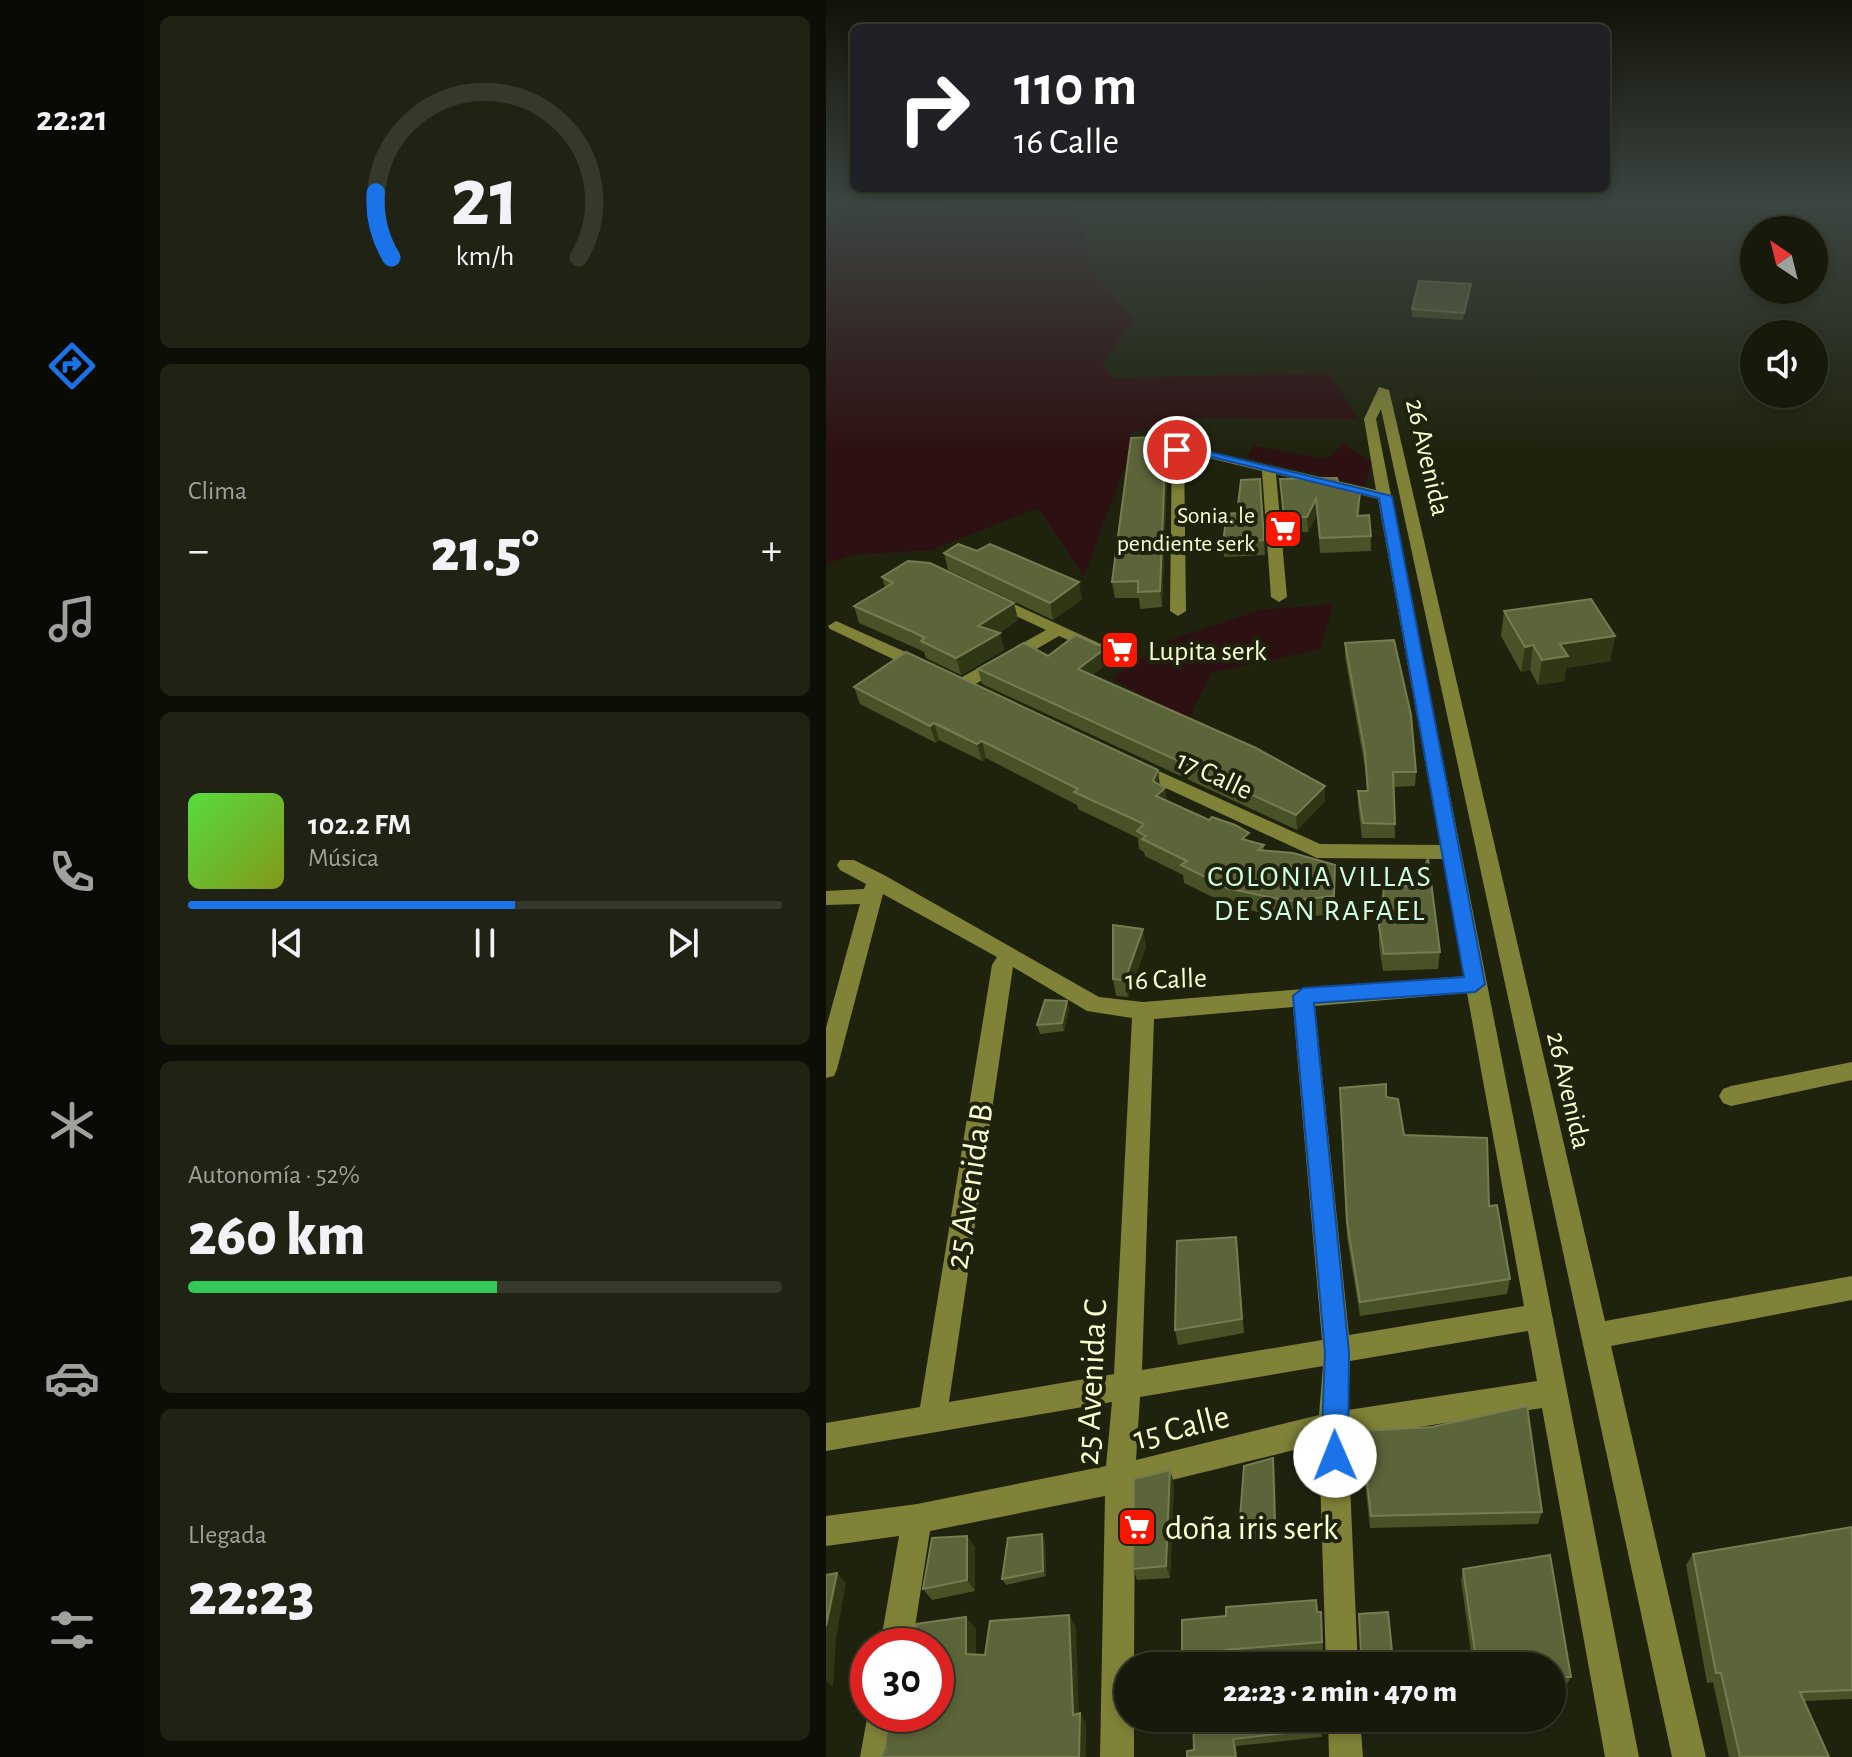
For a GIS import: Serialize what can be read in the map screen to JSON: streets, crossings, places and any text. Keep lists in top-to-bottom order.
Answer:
{
  "streets": {
    "street": [
      "26 Avenida",
      "17 Calle",
      "16 Calle",
      "25 Avenida B",
      "25 Avenida C",
      "15 Calle"
    ]
  },
  "crossings": [
    ["26 Avenida", "17 Calle"],
    ["26 Avenida", "16 Calle"],
    ["26 Avenida", "15 Calle"],
    ["16 Calle", "25 Avenida B"],
    ["16 Calle", "25 Avenida C"],
    ["25 Avenida B", "15 Calle"],
    ["25 Avenida C", "15 Calle"]
  ],
  "districts": ["COLONIA VILLAS DE SAN RAFAEL"],
  "places": {
    "supermarket": ["Sonia. le pendiente serk", "Lupita serk", "doña iris serk"]
  },
  "north": "top left",
  "page": {
    "tabs": "22:21",
    "turn": ["110 m", "16 Calle"],
    "tile": [
      "Clima",
      ["Autonomía · 52%", "260 km"],
      ["Llegada", "22:23"]
    ],
    "heat": ["−", "21.5°", "+"],
    "song": ["102.2 FM", "Música"],
    "limit": "30",
    "trip": "22:23 · 2 min · 470 m",
    "gauge": ["21", "km/h"]
  }
}
